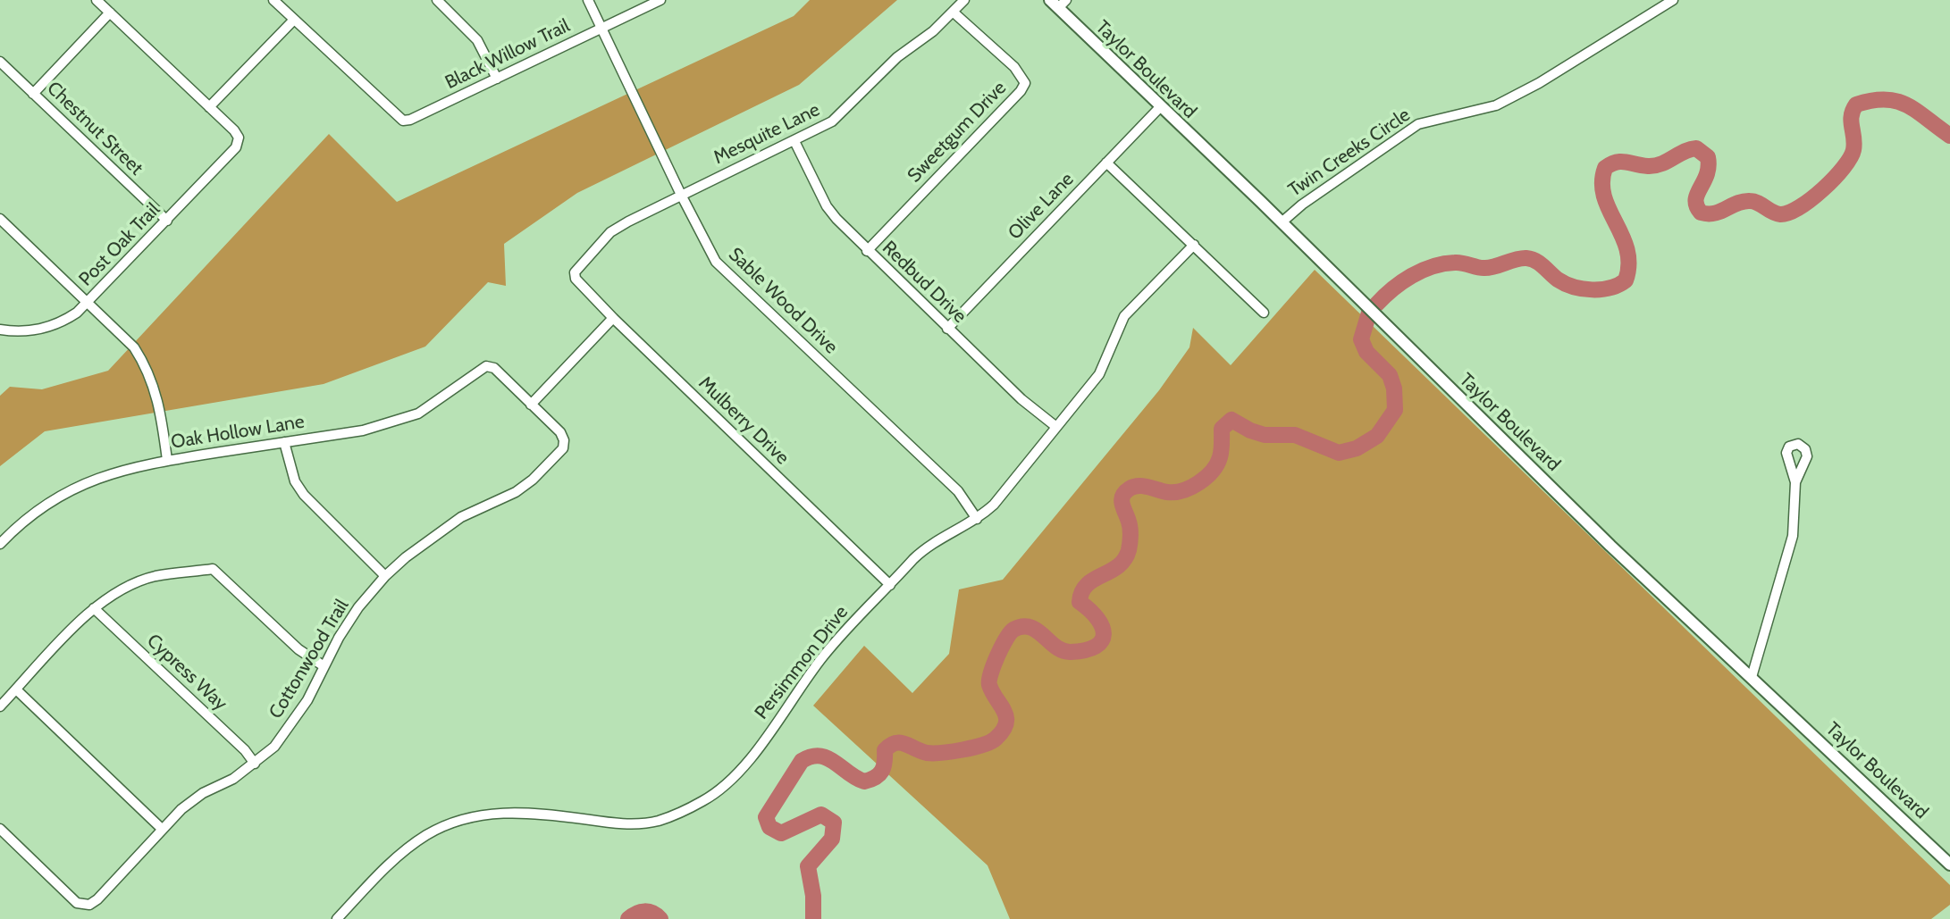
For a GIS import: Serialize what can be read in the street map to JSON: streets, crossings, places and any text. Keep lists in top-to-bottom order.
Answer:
{
  "streets": {
    "street": [
      "Black Willow Trail",
      "Taylor Boulevard",
      "Chestnut Street",
      "Sweetgum Drive",
      "Mesquite Lane",
      "Twin Creeks Circle",
      "Olive Lane",
      "Post Oak Trail",
      "Redbud Drive",
      "Sable Wood Drive",
      "Mulberry Drive",
      "Oak Hollow Lane",
      "Cottonwood Trail",
      "Persimmon Drive",
      "Cypress Way"
    ]
  },
  "crossings": [
    ["Black Willow Trail", "Sable Wood Drive"],
    ["Taylor Boulevard", "Twin Creeks Circle"],
    ["Taylor Boulevard", "Olive Lane"],
    ["Chestnut Street", "Post Oak Trail"],
    ["Sweetgum Drive", "Mesquite Lane"],
    ["Sweetgum Drive", "Redbud Drive"],
    ["Mesquite Lane", "Redbud Drive"],
    ["Mesquite Lane", "Sable Wood Drive"],
    ["Mesquite Lane", "Mulberry Drive"],
    ["Olive Lane", "Redbud Drive"],
    ["Redbud Drive", "Persimmon Drive"],
    ["Sable Wood Drive", "Persimmon Drive"],
    ["Mulberry Drive", "Persimmon Drive"],
    ["Oak Hollow Lane", "Cottonwood Trail"],
    ["Cottonwood Trail", "Cypress Way"]
  ]
}
